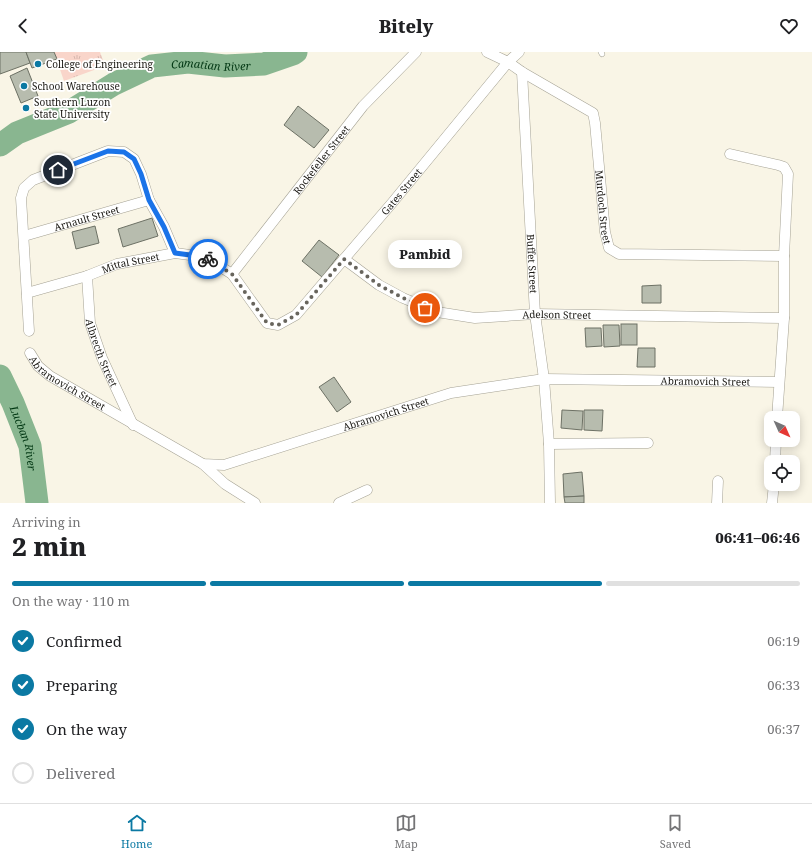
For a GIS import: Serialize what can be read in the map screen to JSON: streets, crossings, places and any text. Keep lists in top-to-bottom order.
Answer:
{
  "streets": {
    "street": [
      "Rockefeller Street",
      "Gates Street",
      "Murdoch Street",
      "Arnault Street",
      "Mittal Street",
      "Buffet Street",
      "Adelson Street",
      "Albrecth Street",
      "Abramovich Street"
    ]
  },
  "crossings": [
    ["Rockefeller Street", "Mittal Street"],
    ["Gates Street", "Murdoch Street"],
    ["Gates Street", "Mittal Street"],
    ["Gates Street", "Adelson Street"],
    ["Murdoch Street", "Buffet Street"],
    ["Mittal Street", "Albrecth Street"],
    ["Buffet Street", "Adelson Street"],
    ["Buffet Street", "Abramovich Street"],
    ["Albrecth Street", "Abramovich Street"]
  ],
  "water": ["Camatian River", "Lucban River"],
  "places": [
    "College of Engineering",
    "School Warehouse",
    "Southern Luzon State University",
    "Pambid"
  ],
  "north": "bottom right",
  "page": {
    "header": "Bitely",
    "bubble": "Pambid",
    "heading": ["2 min", "Arriving in", "06:41–06:46"],
    "bar": "On the way · 110 m",
    "list": [
      ["Confirmed", "06:19"],
      ["Preparing", "06:33"],
      ["On the way", "06:37"],
      "Delivered"
    ],
    "tabs": ["Home", "Map", "Saved"]
  }
}
